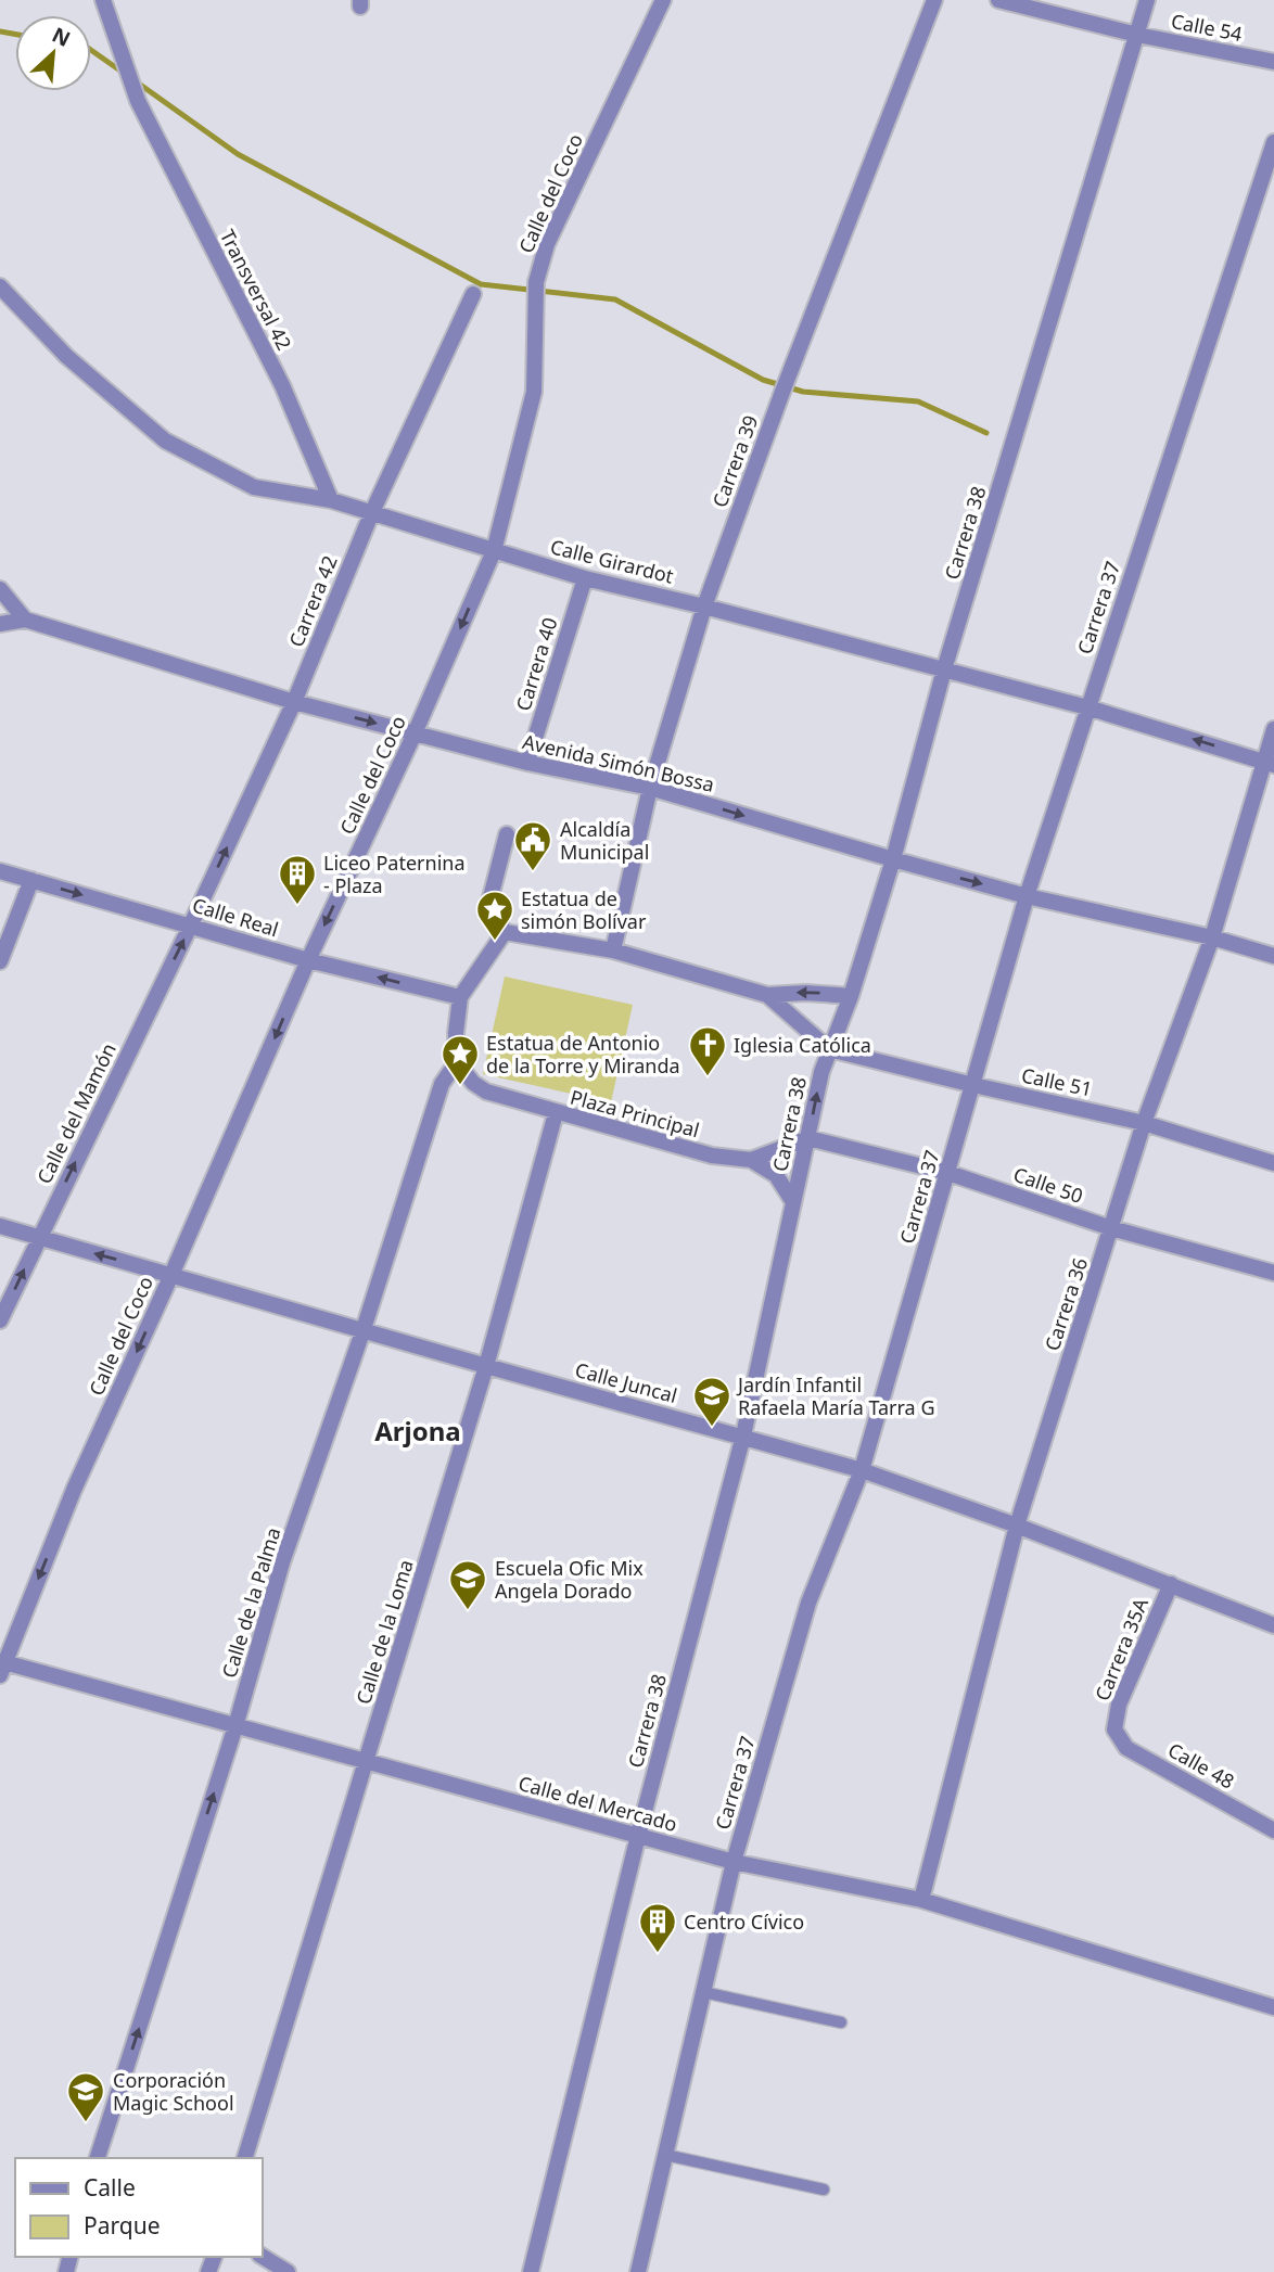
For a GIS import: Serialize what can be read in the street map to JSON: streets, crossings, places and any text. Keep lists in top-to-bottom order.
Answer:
{
  "streets": {
    "street": [
      "Calle 54",
      "Calle del Coco",
      "Transversal 42",
      "Carrera 39",
      "Carrera 38",
      "Calle Girardot",
      "Carrera 42",
      "Carrera 37",
      "Carrera 40",
      "Avenida Simón Bossa",
      "Calle Real",
      "Calle 51",
      "Calle del Mamón",
      "Plaza Principal",
      "Calle 50",
      "Carrera 36",
      "Calle Juncal",
      "Calle de la Palma",
      "Calle de la Loma",
      "Carrera 35A",
      "Calle 48",
      "Calle del Mercado"
    ]
  },
  "crossings": [
    ["Calle 54", "Carrera 38"],
    ["Calle del Coco", "Calle Girardot"],
    ["Calle del Coco", "Avenida Simón Bossa"],
    ["Calle del Coco", "Calle Real"],
    ["Calle del Coco", "Calle Juncal"],
    ["Calle del Coco", "Calle del Mercado"],
    ["Transversal 42", "Calle Girardot"],
    ["Carrera 39", "Calle Girardot"],
    ["Carrera 39", "Avenida Simón Bossa"],
    ["Carrera 38", "Calle Girardot"],
    ["Carrera 38", "Avenida Simón Bossa"],
    ["Carrera 38", "Calle 51"],
    ["Carrera 38", "Plaza Principal"],
    ["Carrera 38", "Calle 50"],
    ["Carrera 38", "Calle Juncal"],
    ["Carrera 38", "Calle del Mercado"],
    ["Calle Girardot", "Carrera 42"],
    ["Calle Girardot", "Carrera 37"],
    ["Calle Girardot", "Carrera 40"],
    ["Calle Girardot", "Carrera 36"],
    ["Carrera 42", "Avenida Simón Bossa"],
    ["Carrera 42", "Calle Real"],
    ["Carrera 42", "Calle del Mamón"],
    ["Carrera 37", "Avenida Simón Bossa"],
    ["Carrera 37", "Calle 51"],
    ["Carrera 37", "Calle 50"],
    ["Carrera 37", "Calle Juncal"],
    ["Carrera 37", "Calle del Mercado"],
    ["Carrera 40", "Avenida Simón Bossa"],
    ["Avenida Simón Bossa", "Carrera 36"],
    ["Calle Real", "Calle del Mamón"],
    ["Calle 51", "Carrera 36"],
    ["Calle del Mamón", "Calle Juncal"],
    ["Plaza Principal", "Calle 50"],
    ["Plaza Principal", "Calle de la Palma"],
    ["Plaza Principal", "Calle de la Loma"],
    ["Calle 50", "Carrera 36"],
    ["Carrera 36", "Calle Juncal"],
    ["Carrera 36", "Calle del Mercado"],
    ["Calle Juncal", "Calle de la Palma"],
    ["Calle Juncal", "Calle de la Loma"],
    ["Calle Juncal", "Carrera 35A"],
    ["Calle de la Palma", "Calle del Mercado"],
    ["Calle de la Loma", "Calle del Mercado"],
    ["Carrera 35A", "Calle 48"]
  ],
  "one_way": [
    "Calle del Coco",
    "Carrera 42",
    "Avenida Simón Bossa",
    "Calle del Mamón",
    "Calle de la Palma"
  ],
  "districts": ["Arjona"],
  "places": {
    "public building": ["Alcaldía Municipal"],
    "building": ["Liceo Paternina - Plaza", "Centro Cívico"],
    "place": ["Estatua de simón Bolívar", "Estatua de Antonio de la Torre y Miranda"],
    "church": ["Iglesia Católica"],
    "school or university": ["Jardín Infantil Rafaela María Tarra G", "Escuela Ofic Mix Angela Dorado", "Corporación Magic School"]
  },
  "legend": ["Calle", "Parque"],
  "north": "top right"
}
